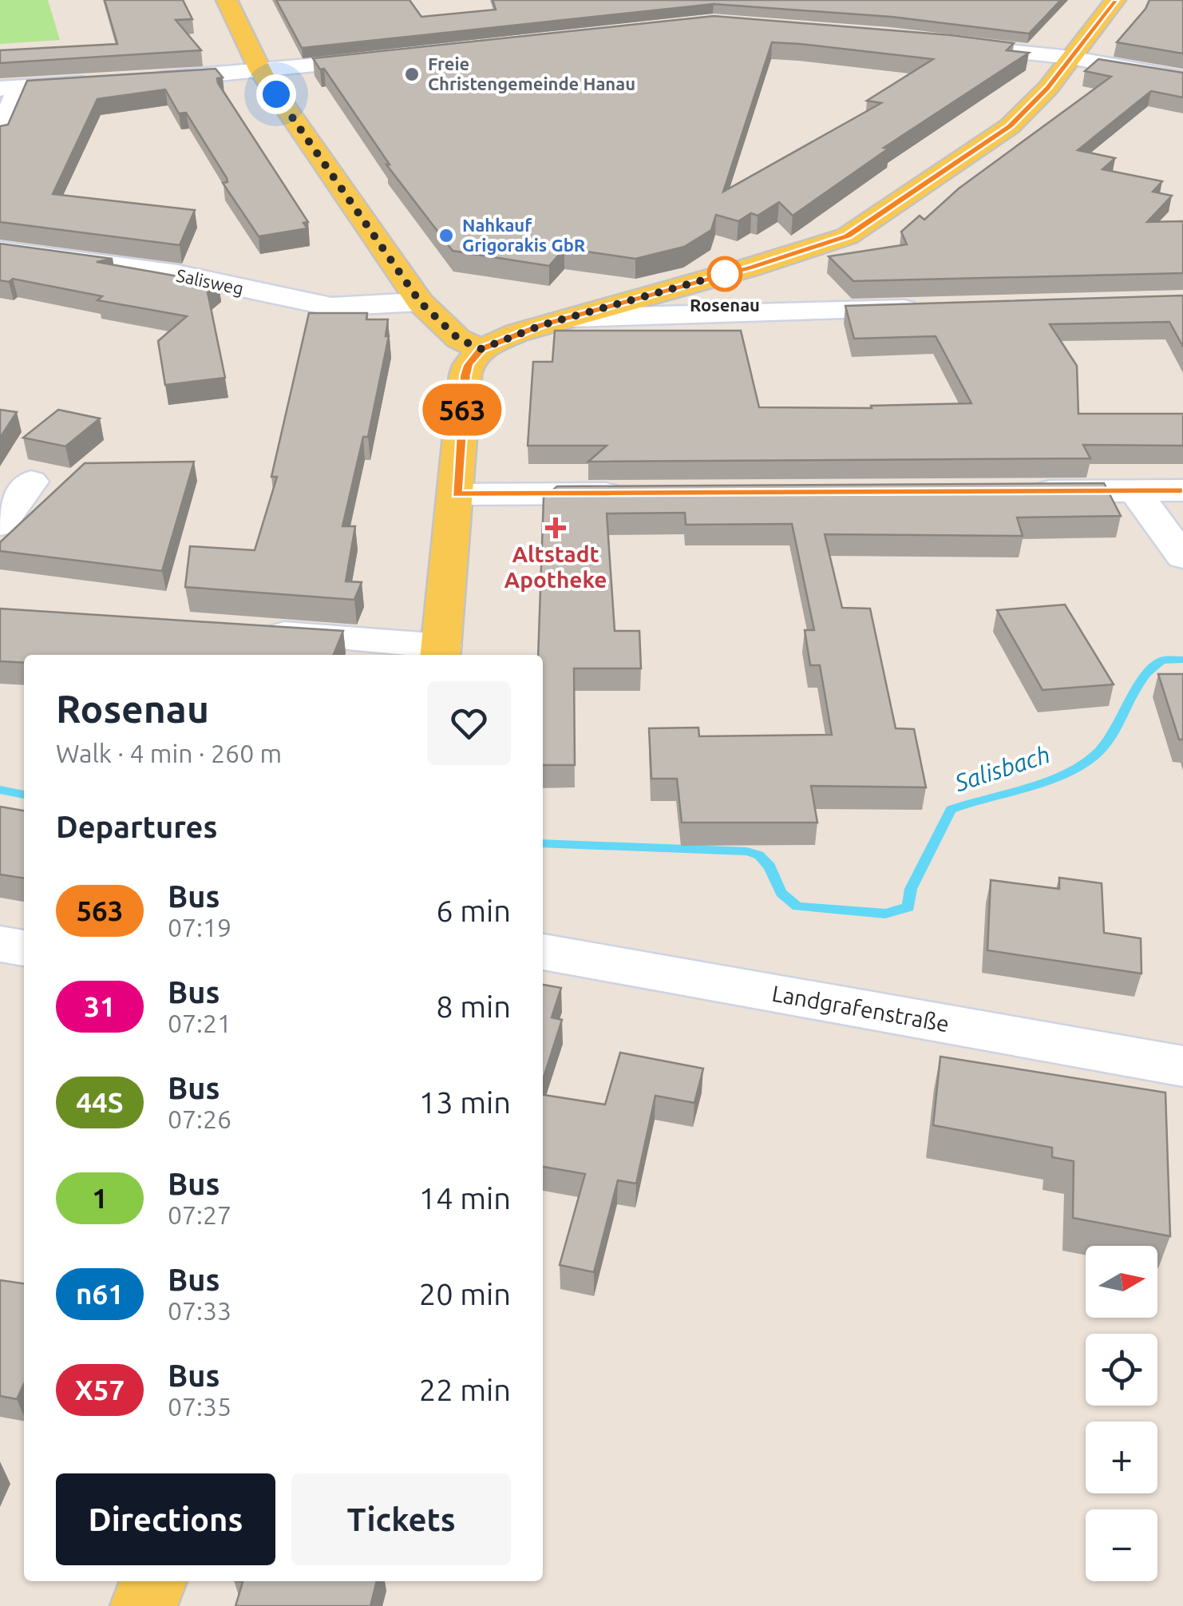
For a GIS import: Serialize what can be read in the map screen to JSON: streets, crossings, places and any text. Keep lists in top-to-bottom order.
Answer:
{
  "streets": {
    "street": ["Salisweg", "Landgrafenstraße"]
  },
  "water": ["Salisbach"],
  "places": {
    "other": ["Freie Christengemeinde Hanau", "Nahkauf Grigorakis GbR", "Rosenau"],
    "health": ["Altstadt Apotheke"]
  },
  "lines": ["bus line 563"],
  "north": "right",
  "page": {
    "on_map": "563",
    "heading": [
      ["Rosenau", "Walk · 4 min · 260 m"],
      "Departures"
    ],
    "list": [
      {
        "mark": "563",
        "name": "Bus",
        "note": "07:19",
        "value": "6 min"
      },
      {
        "mark": "31",
        "name": "Bus",
        "note": "07:21",
        "value": "8 min"
      },
      {
        "mark": "44S",
        "name": "Bus",
        "note": "07:26",
        "value": "13 min"
      },
      {
        "mark": "1",
        "name": "Bus",
        "note": "07:27",
        "value": "14 min"
      },
      {
        "mark": "n61",
        "name": "Bus",
        "note": "07:33",
        "value": "20 min"
      },
      {
        "mark": "X57",
        "name": "Bus",
        "note": "07:35",
        "value": "22 min"
      }
    ],
    "map_buttons": ["+", "−"],
    "buttons": ["Directions", "Tickets"]
  }
}
